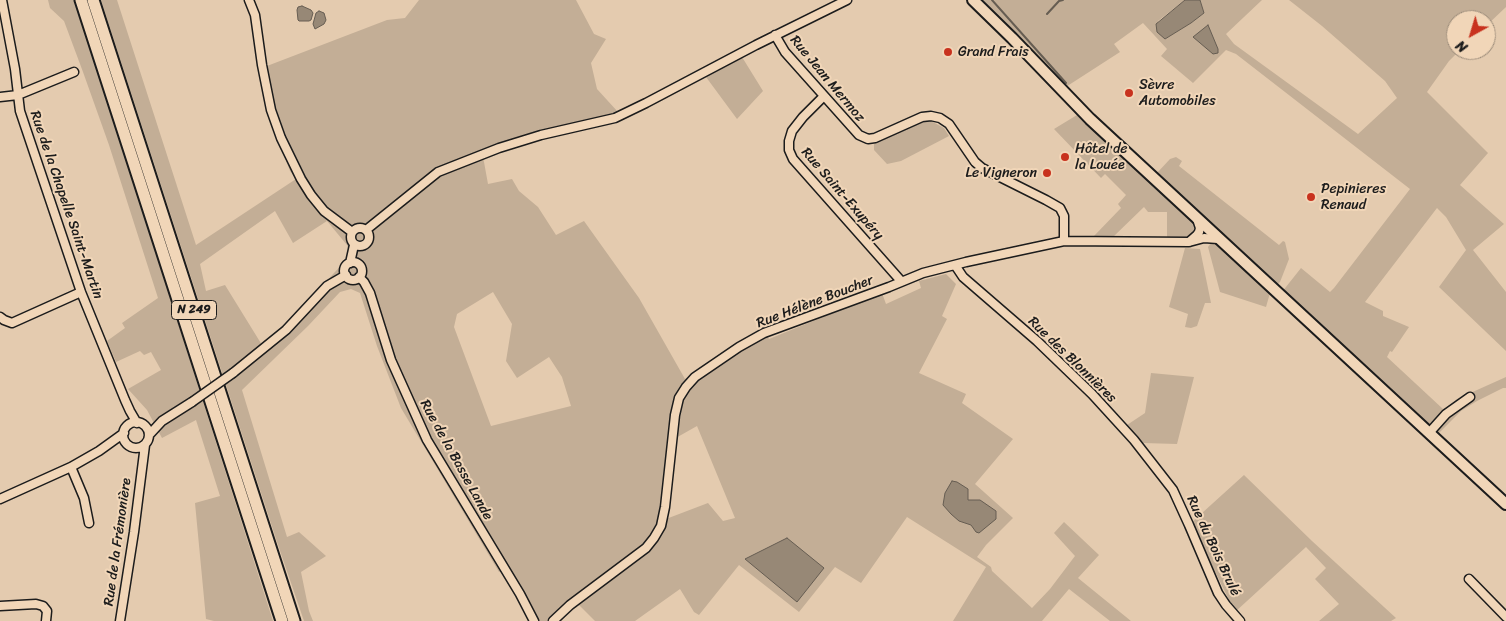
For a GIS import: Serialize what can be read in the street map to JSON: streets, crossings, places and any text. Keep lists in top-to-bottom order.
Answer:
{
  "streets": {
    "highway": ["N 249"],
    "street": [
      "Rue Jean Mermoz",
      "Rue Saint-Exupéry",
      "Rue de la Chapelle Saint-Martin",
      "Rue Hélène Boucher",
      "Rue des Blonnières",
      "Rue de la Basse Lande",
      "Rue de la Frémonière",
      "Rue du Bois Brulé"
    ]
  },
  "crossings": [
    ["Rue Jean Mermoz", "Rue Saint-Exupéry"],
    ["Rue Jean Mermoz", "Rue Hélène Boucher"],
    ["Rue Saint-Exupéry", "Rue Hélène Boucher"],
    ["Rue de la Chapelle Saint-Martin", "Rue de la Frémonière"],
    ["Rue Hélène Boucher", "Rue des Blonnières"],
    ["Rue des Blonnières", "Rue du Bois Brulé"]
  ],
  "places": [
    "Grand Frais",
    "Sèvre Automobiles",
    "Hôtel de la Louée",
    "Le Vigneron",
    "Pepinieres Renaud"
  ],
  "north": "bottom left"
}
